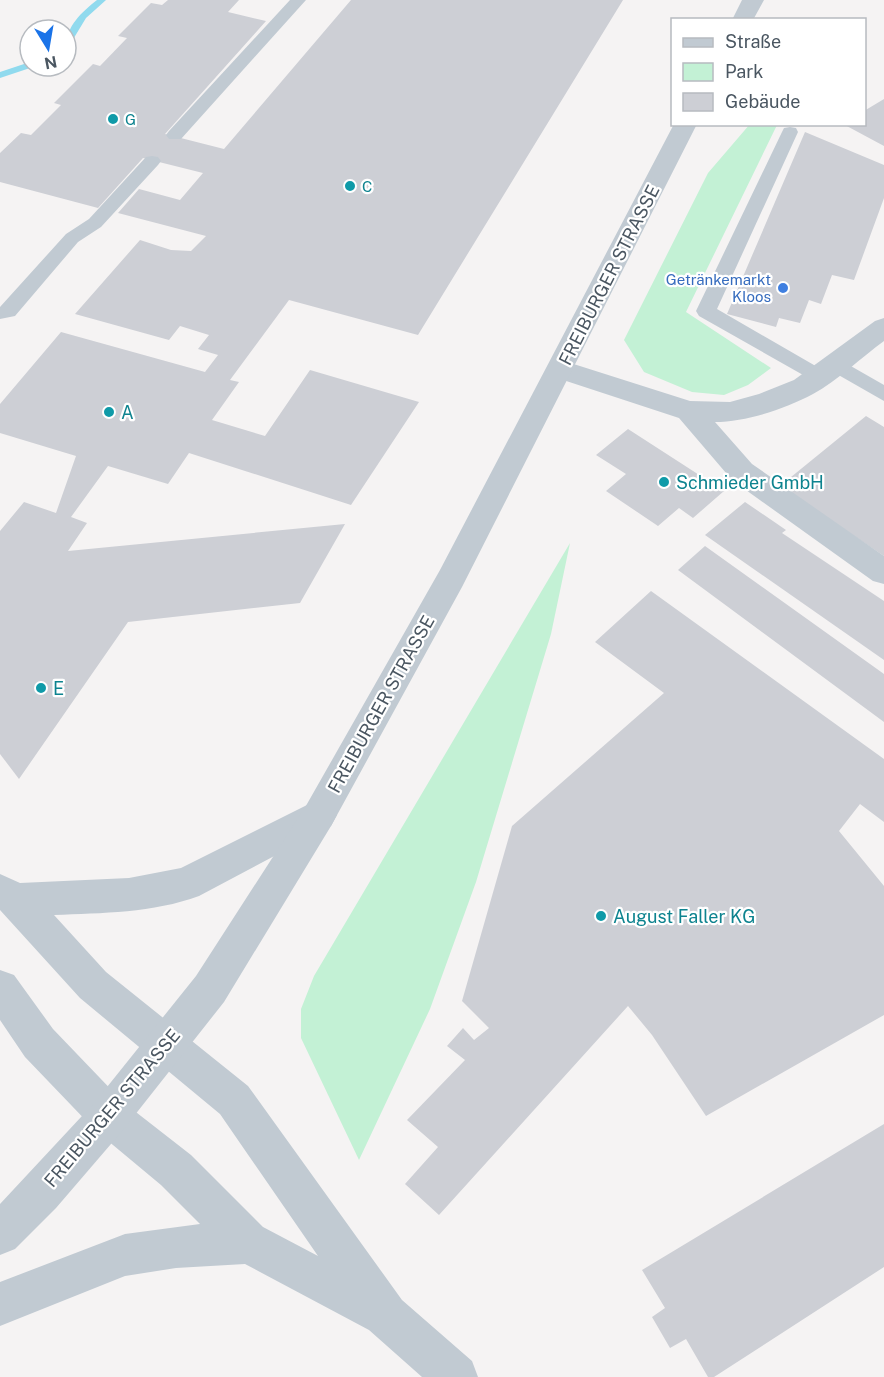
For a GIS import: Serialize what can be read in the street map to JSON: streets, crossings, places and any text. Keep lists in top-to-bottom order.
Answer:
{
  "streets": {
    "street": ["FREIBURGER STRASSE"]
  },
  "places": [
    "G",
    "C",
    "Getränkemarkt Kloos",
    "A",
    "Schmieder GmbH",
    "E",
    "August Faller KG"
  ],
  "legend": ["Straße", "Park", "Gebäude"],
  "north": "bottom"
}
